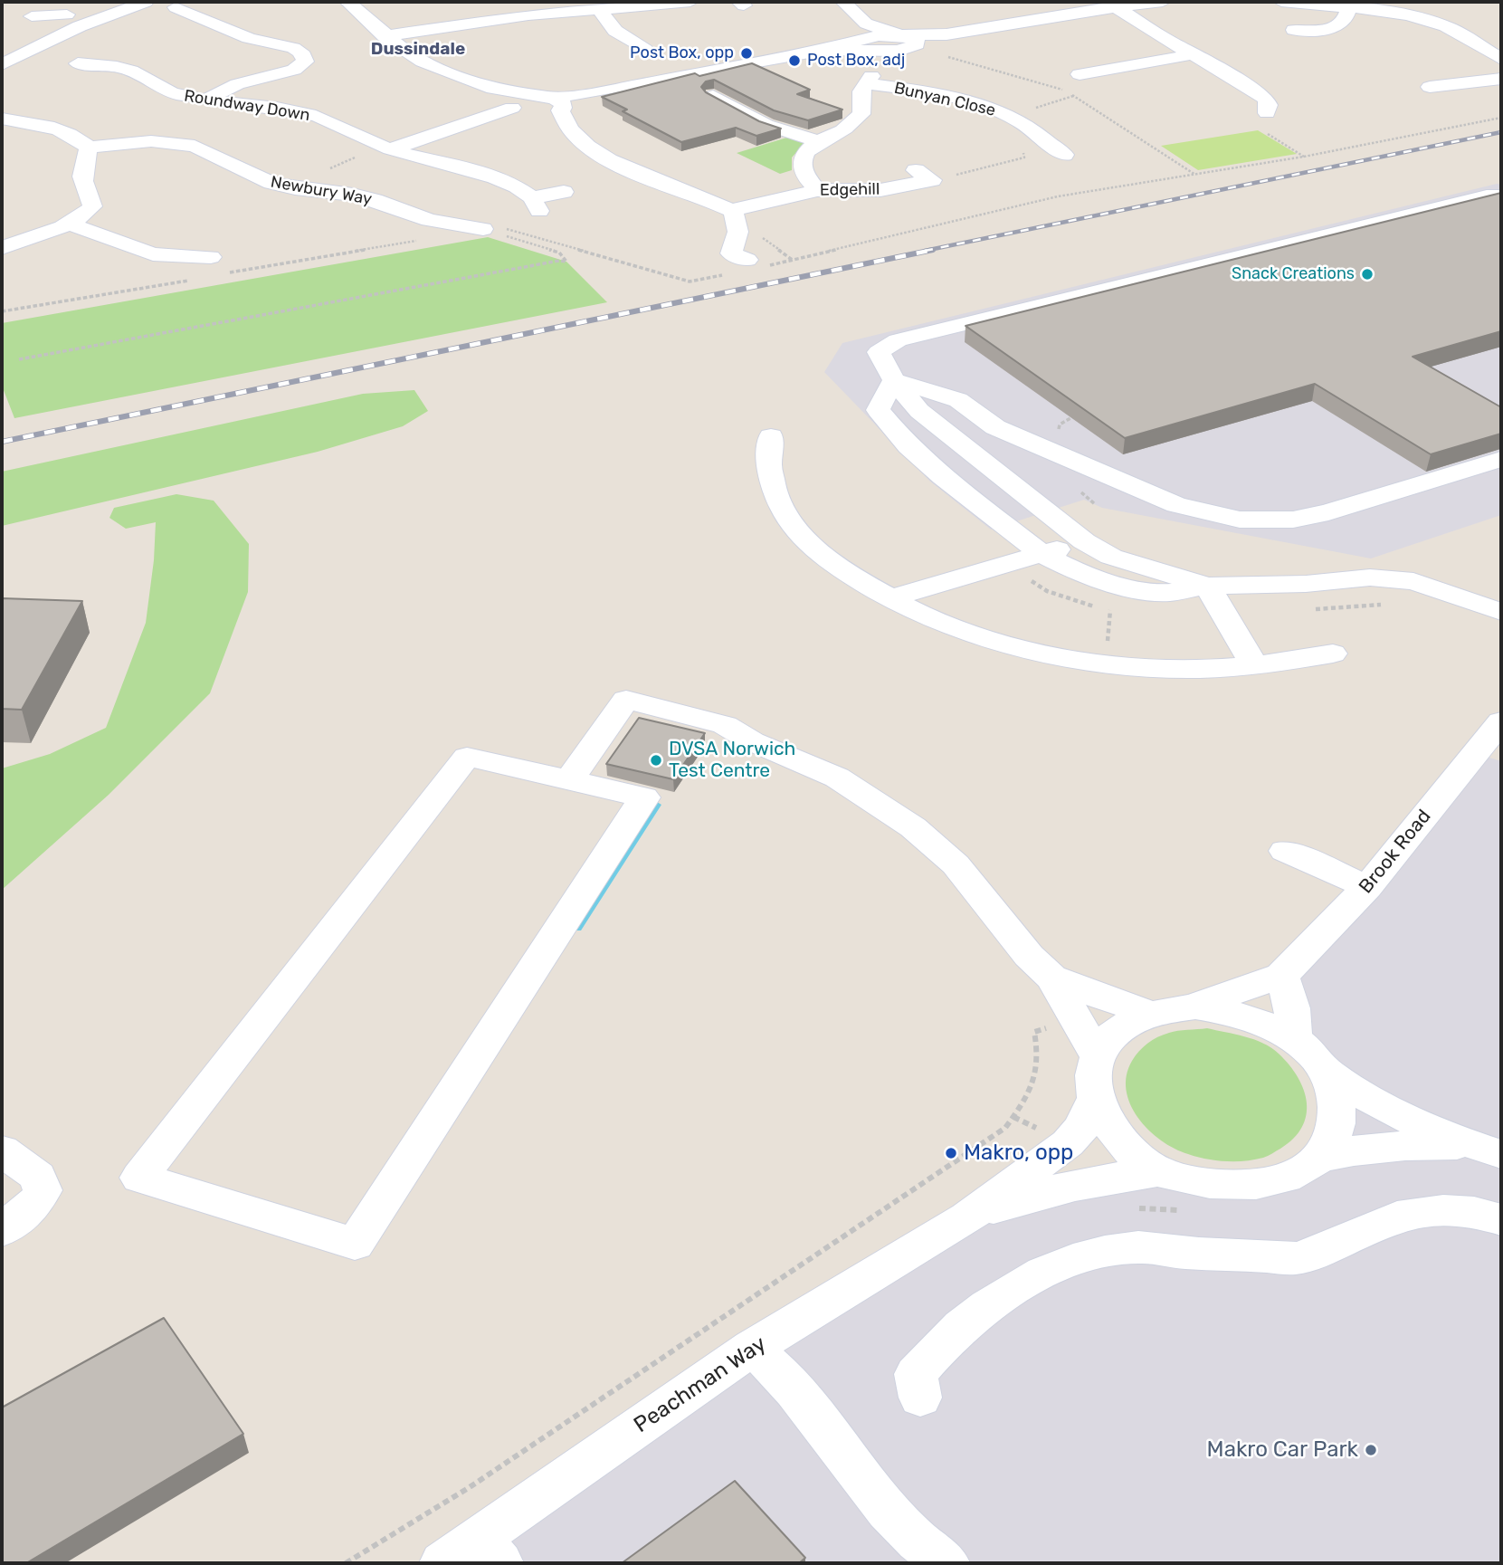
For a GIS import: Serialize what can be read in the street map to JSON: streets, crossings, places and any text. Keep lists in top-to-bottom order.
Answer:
{
  "streets": {
    "street": [
      "Bunyan Close",
      "Roundway Down",
      "Edgehill",
      "Newbury Way",
      "Brook Road",
      "Peachman Way"
    ]
  },
  "crossings": [
    ["Brook Road", "Peachman Way"]
  ],
  "districts": ["Dussindale"],
  "places": [
    "Post Box, opp",
    "Post Box, adj",
    "Snack Creations",
    "DVSA Norwich Test Centre",
    "Makro, opp",
    "Makro Car Park"
  ]
}
